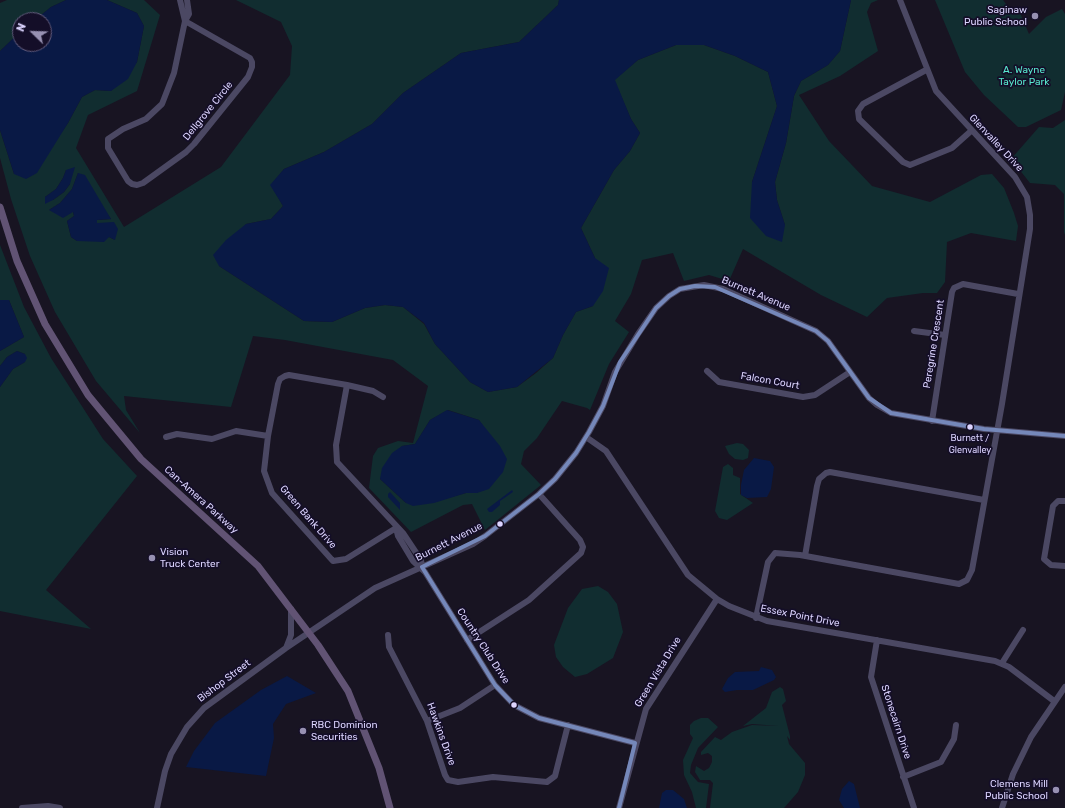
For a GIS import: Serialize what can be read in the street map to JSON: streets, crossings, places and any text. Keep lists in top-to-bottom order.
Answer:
{
  "streets": {
    "main road": ["Can-Amera Parkway"],
    "street": [
      "Dellgrove Circle",
      "Glenvalley Drive",
      "Burnett Avenue",
      "Peregrine Crescent",
      "Falcon Court",
      "Green Bank Drive",
      "Essex Point Drive",
      "Country Club Drive",
      "Green Vista Drive",
      "Bishop Street",
      "Stonecairn Drive",
      "Hawkins Drive"
    ]
  },
  "crossings": [
    ["Glenvalley Drive", "Burnett Avenue"],
    ["Glenvalley Drive", "Peregrine Crescent"],
    ["Burnett Avenue", "Peregrine Crescent"],
    ["Burnett Avenue", "Falcon Court"],
    ["Burnett Avenue", "Can-Amera Parkway"],
    ["Burnett Avenue", "Essex Point Drive"],
    ["Burnett Avenue", "Country Club Drive"],
    ["Burnett Avenue", "Bishop Street"],
    ["Can-Amera Parkway", "Bishop Street"],
    ["Green Bank Drive", "Country Club Drive"],
    ["Essex Point Drive", "Green Vista Drive"],
    ["Essex Point Drive", "Stonecairn Drive"],
    ["Country Club Drive", "Green Vista Drive"],
    ["Country Club Drive", "Hawkins Drive"]
  ],
  "parks": ["A. Wayne Taylor Park"],
  "places": [
    "Saginaw Public School",
    "Burnett / Glenvalley",
    "Vision Truck Center",
    "RBC Dominion Securities",
    "Clemens Mill Public School"
  ],
  "north": "top left"
}
